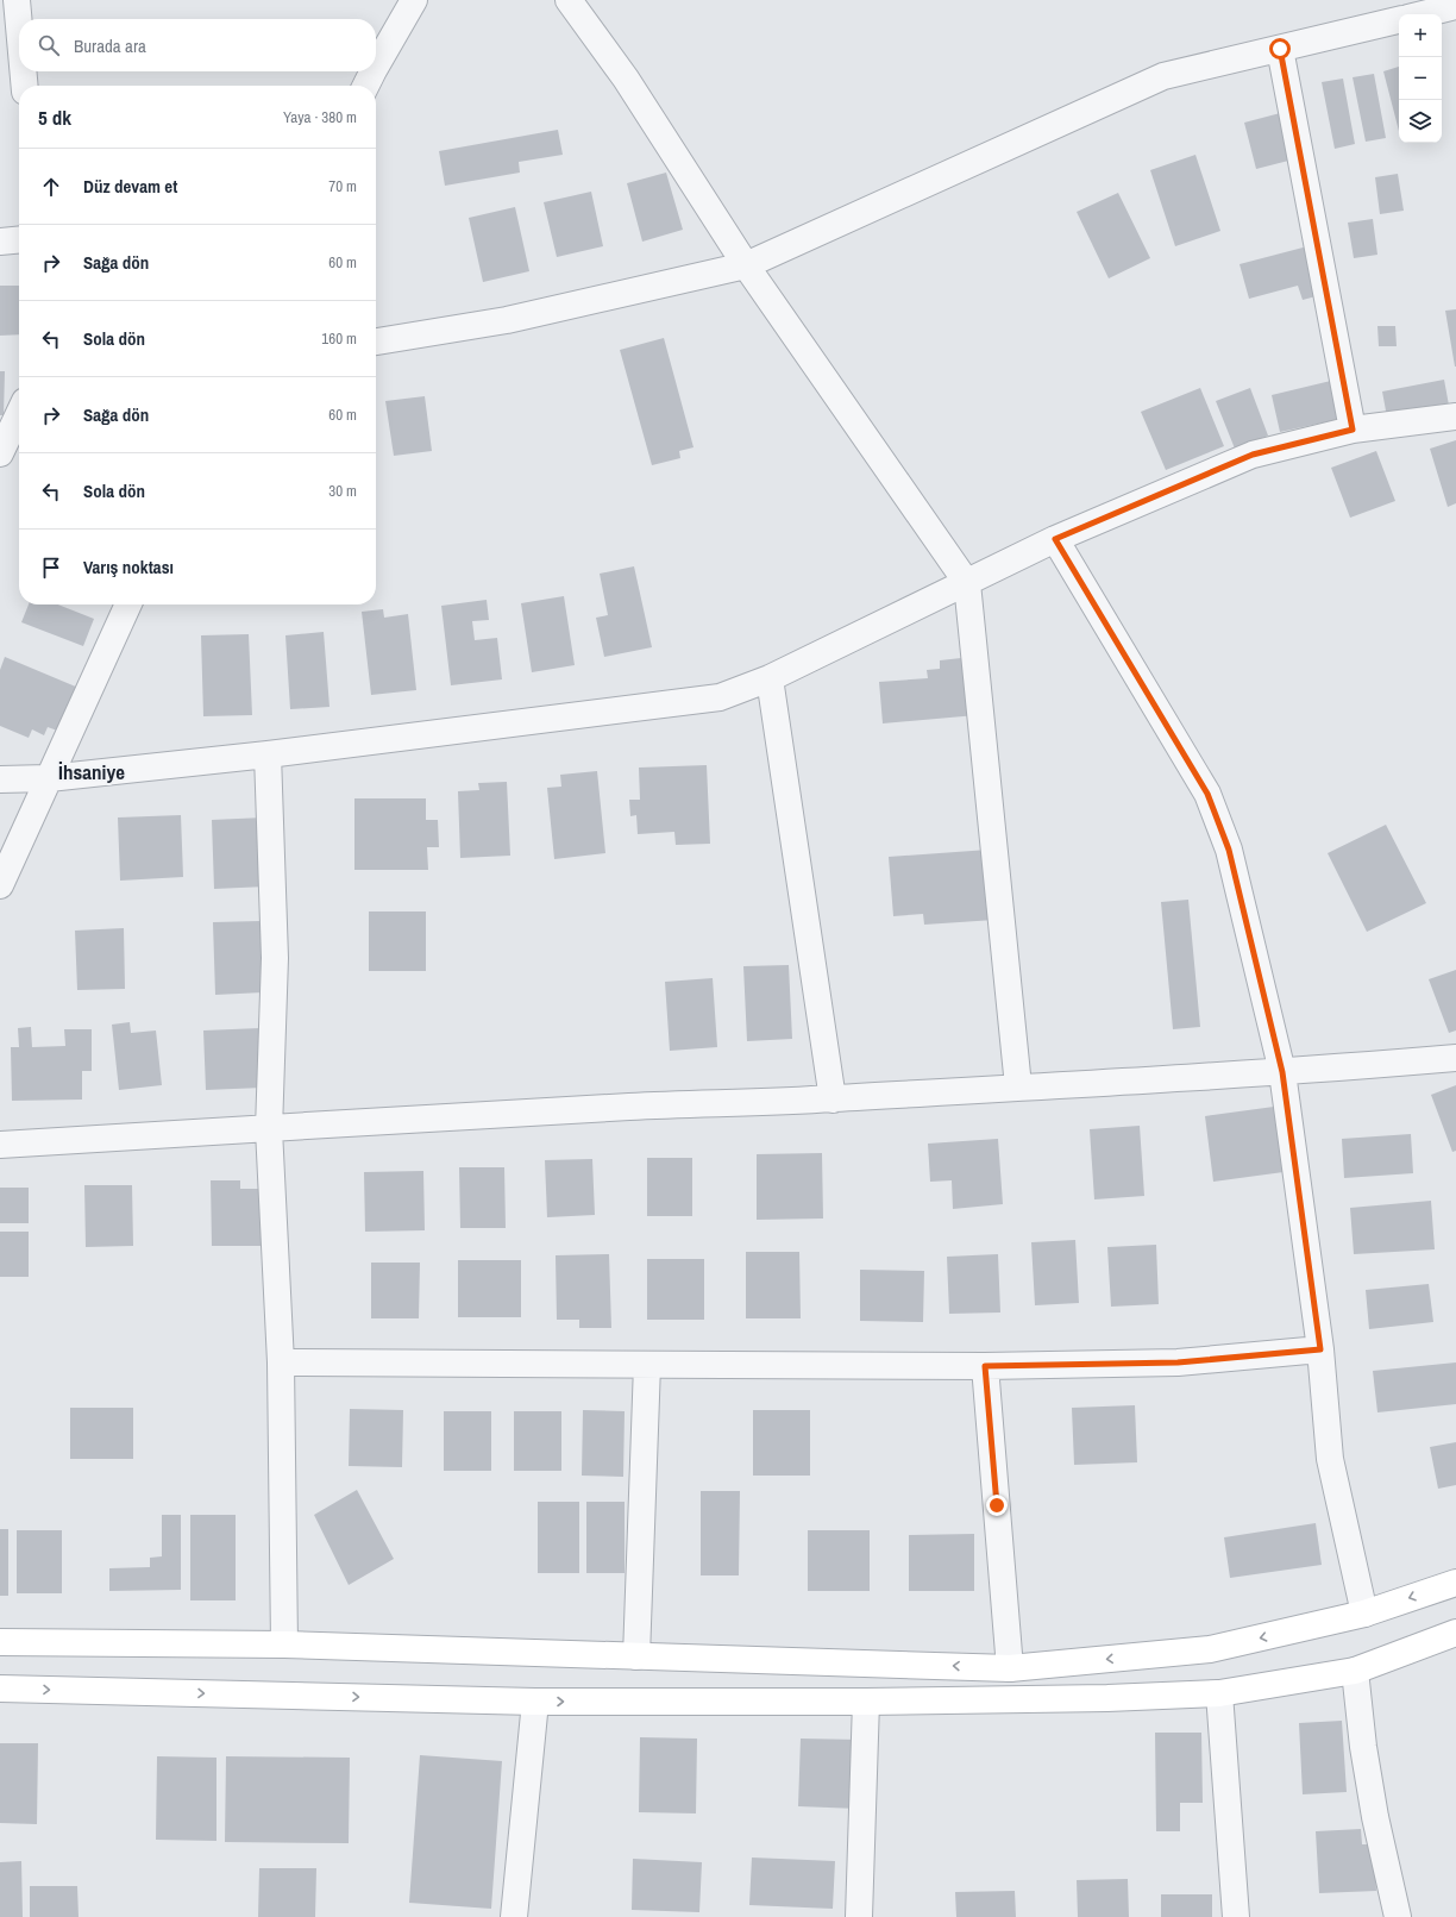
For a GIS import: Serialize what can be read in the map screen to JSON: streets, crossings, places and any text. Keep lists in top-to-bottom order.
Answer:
{
  "districts": ["İhsaniye"],
  "page": {
    "map_buttons": ["+", "−"],
    "search": "Burada ara",
    "heading": ["5 dk", "Yaya · 380 m"],
    "list": [
      ["Düz devam et", "70 m"],
      ["Sağa dön", "60 m"],
      ["Sola dön", "160 m"],
      ["Sağa dön", "60 m"],
      ["Sola dön", "30 m"],
      "Varış noktası"
    ]
  }
}
